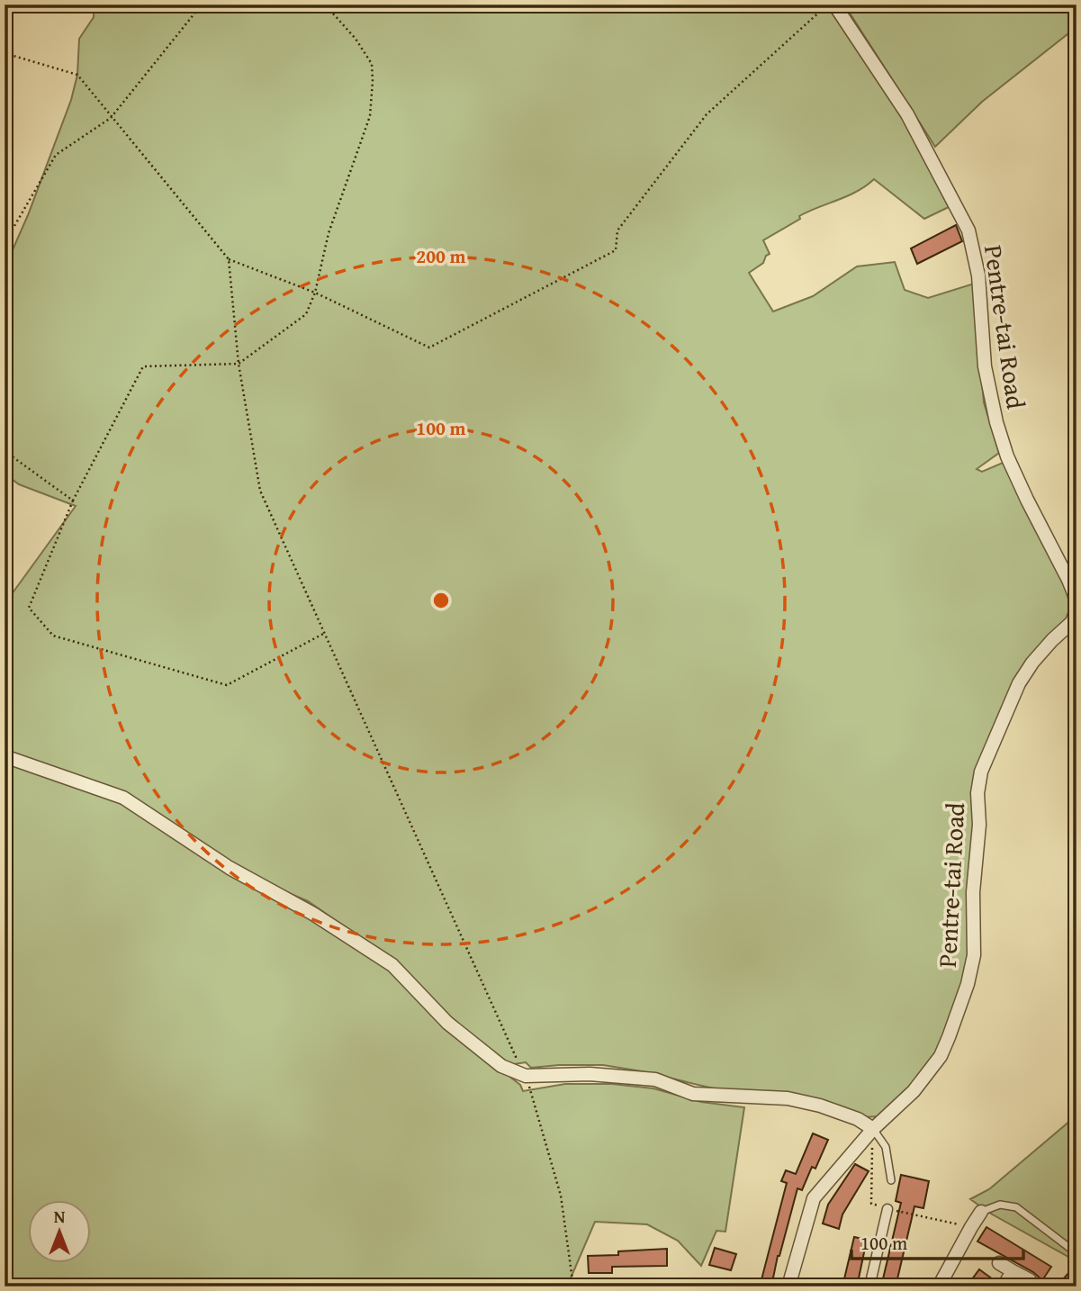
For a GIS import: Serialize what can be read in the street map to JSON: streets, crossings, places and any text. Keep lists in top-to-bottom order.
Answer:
{
  "streets": {
    "street": ["Pentre-tai Road"]
  },
  "scale_bar": "100 m",
  "north": "top",
  "rings": ["200 m", "100 m"]
}
